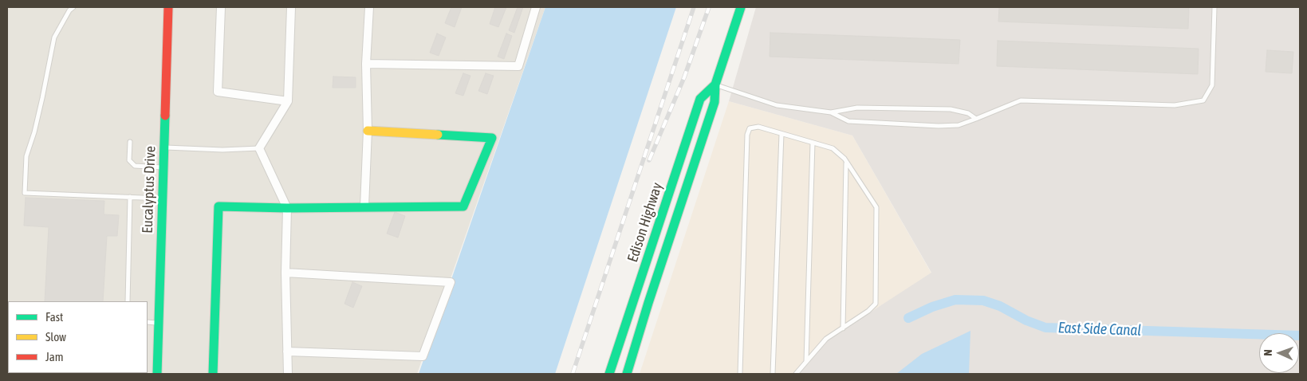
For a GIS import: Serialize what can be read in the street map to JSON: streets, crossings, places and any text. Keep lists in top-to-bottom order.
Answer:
{
  "streets": {
    "street": ["Eucalyptus Drive", "Edison Highway"]
  },
  "water": ["East Side Canal"],
  "legend": ["Fast", "Slow", "Jam"],
  "north": "left"
}
